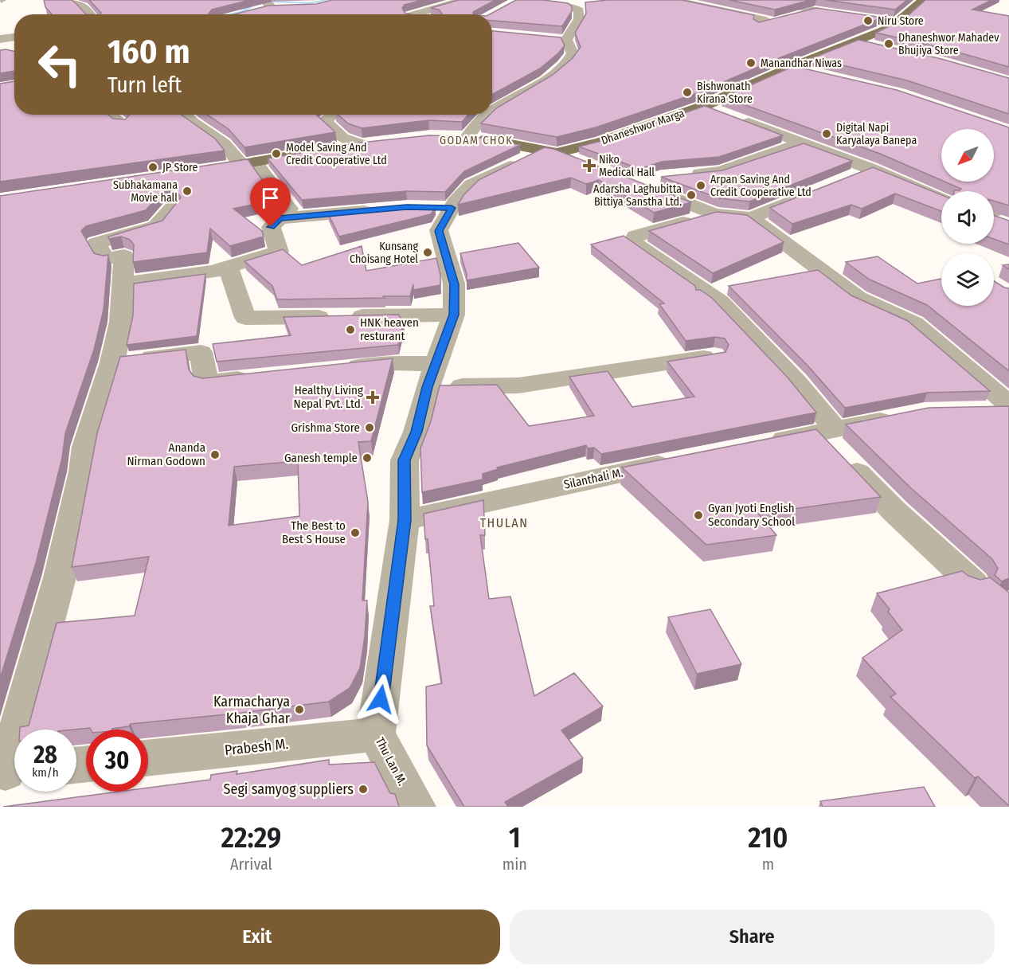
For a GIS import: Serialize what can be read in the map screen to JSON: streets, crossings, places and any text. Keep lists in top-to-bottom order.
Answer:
{
  "streets": {
    "main road": ["Dhaneshwor Marga"],
    "street": ["Silanthali M.", "Prabesh M.", "Thu Lan M."]
  },
  "crossings": [
    ["Dhaneshwor Marga", "Thu Lan M."],
    ["Silanthali M.", "Thu Lan M."],
    ["Prabesh M.", "Thu Lan M."]
  ],
  "districts": ["GODAM CHOK", "THULAN"],
  "places": {
    "other": [
      "Niru Store",
      "Dhaneshwor Mahadev Bhujiya Store",
      "Manandhar Niwas",
      "Bishwonath Kirana Store",
      "Digital Napi Karyalaya Banepa",
      "Model Saving And Credit Cooperative Ltd",
      "JP Store",
      "Arpan Saving And Credit Cooperative Ltd",
      "Subhakamana Movie hall",
      "Adarsha Laghubitta Bittiya Sanstha Ltd.",
      "Kunsang Choisang Hotel",
      "HNK heaven resturant",
      "Grishma Store",
      "Ananda Nirman Godown",
      "Ganesh temple",
      "Gyan Jyoti English Secondary School",
      "The Best to Best S House",
      "Karmacharya Khaja Ghar",
      "Segi samyog suppliers"
    ],
    "health": ["Niko Medical Hall", "Healthy Living Nepal Pvt. Ltd."]
  },
  "north": "bottom left",
  "page": {
    "turn": ["160 m", "Turn left"],
    "speed": "28 km/h",
    "limit": "30",
    "eta": [
      "22:29",
      "Arrival",
      "1",
      "min",
      "210",
      "m"
    ],
    "buttons": ["Exit", "Share"]
  }
}
